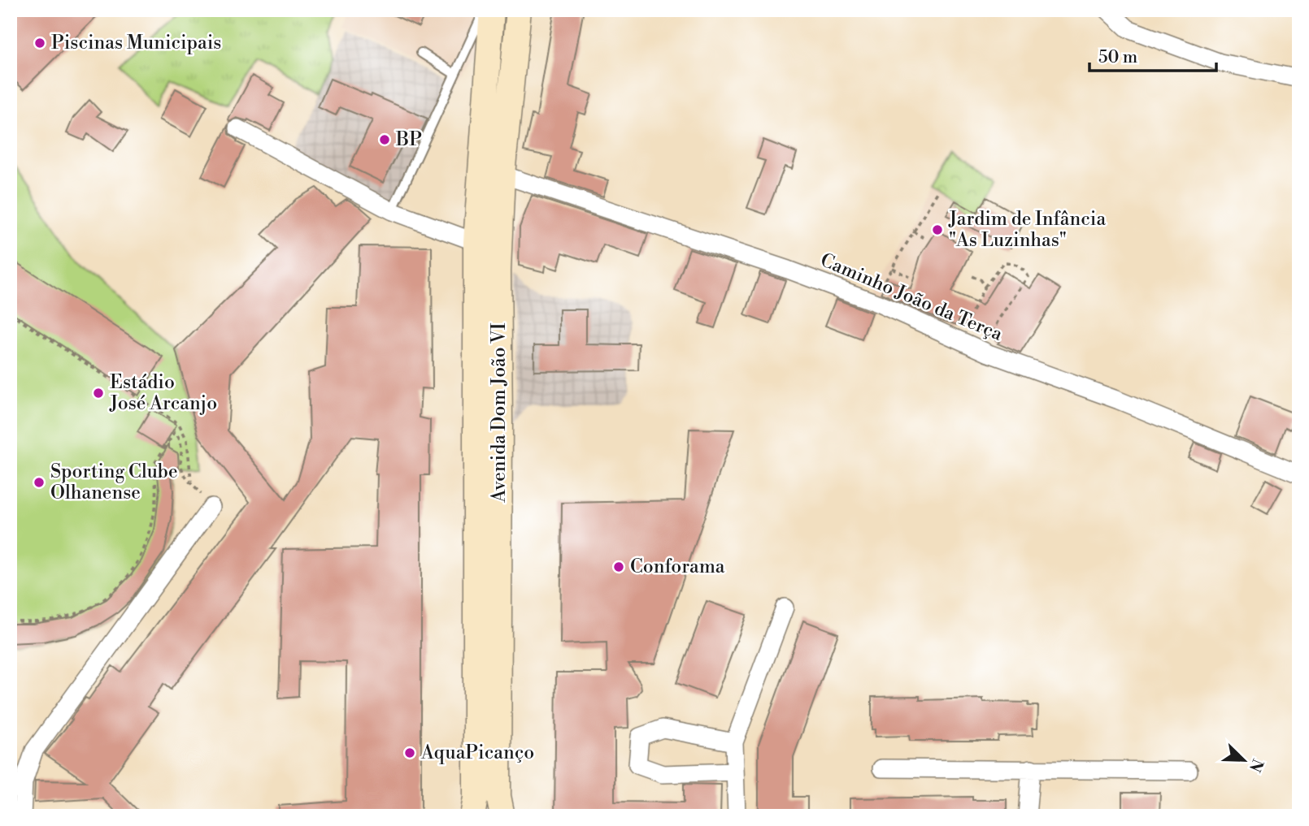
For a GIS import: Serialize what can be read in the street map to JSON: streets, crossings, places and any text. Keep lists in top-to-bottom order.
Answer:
{
  "streets": {
    "main road": ["Avenida Dom João VI"],
    "street": ["Caminho João da Terça"]
  },
  "crossings": [
    ["Caminho João da Terça", "Avenida Dom João VI"]
  ],
  "places": [
    "Piscinas Municipais",
    "BP",
    "Jardim de Infância \"As Luzinhas\"",
    "Estádio José Arcanjo",
    "Sporting Clube Olhanense",
    "Conforama",
    "AquaPicanço"
  ],
  "scale_bar": "50 m",
  "north": "bottom right"
}
